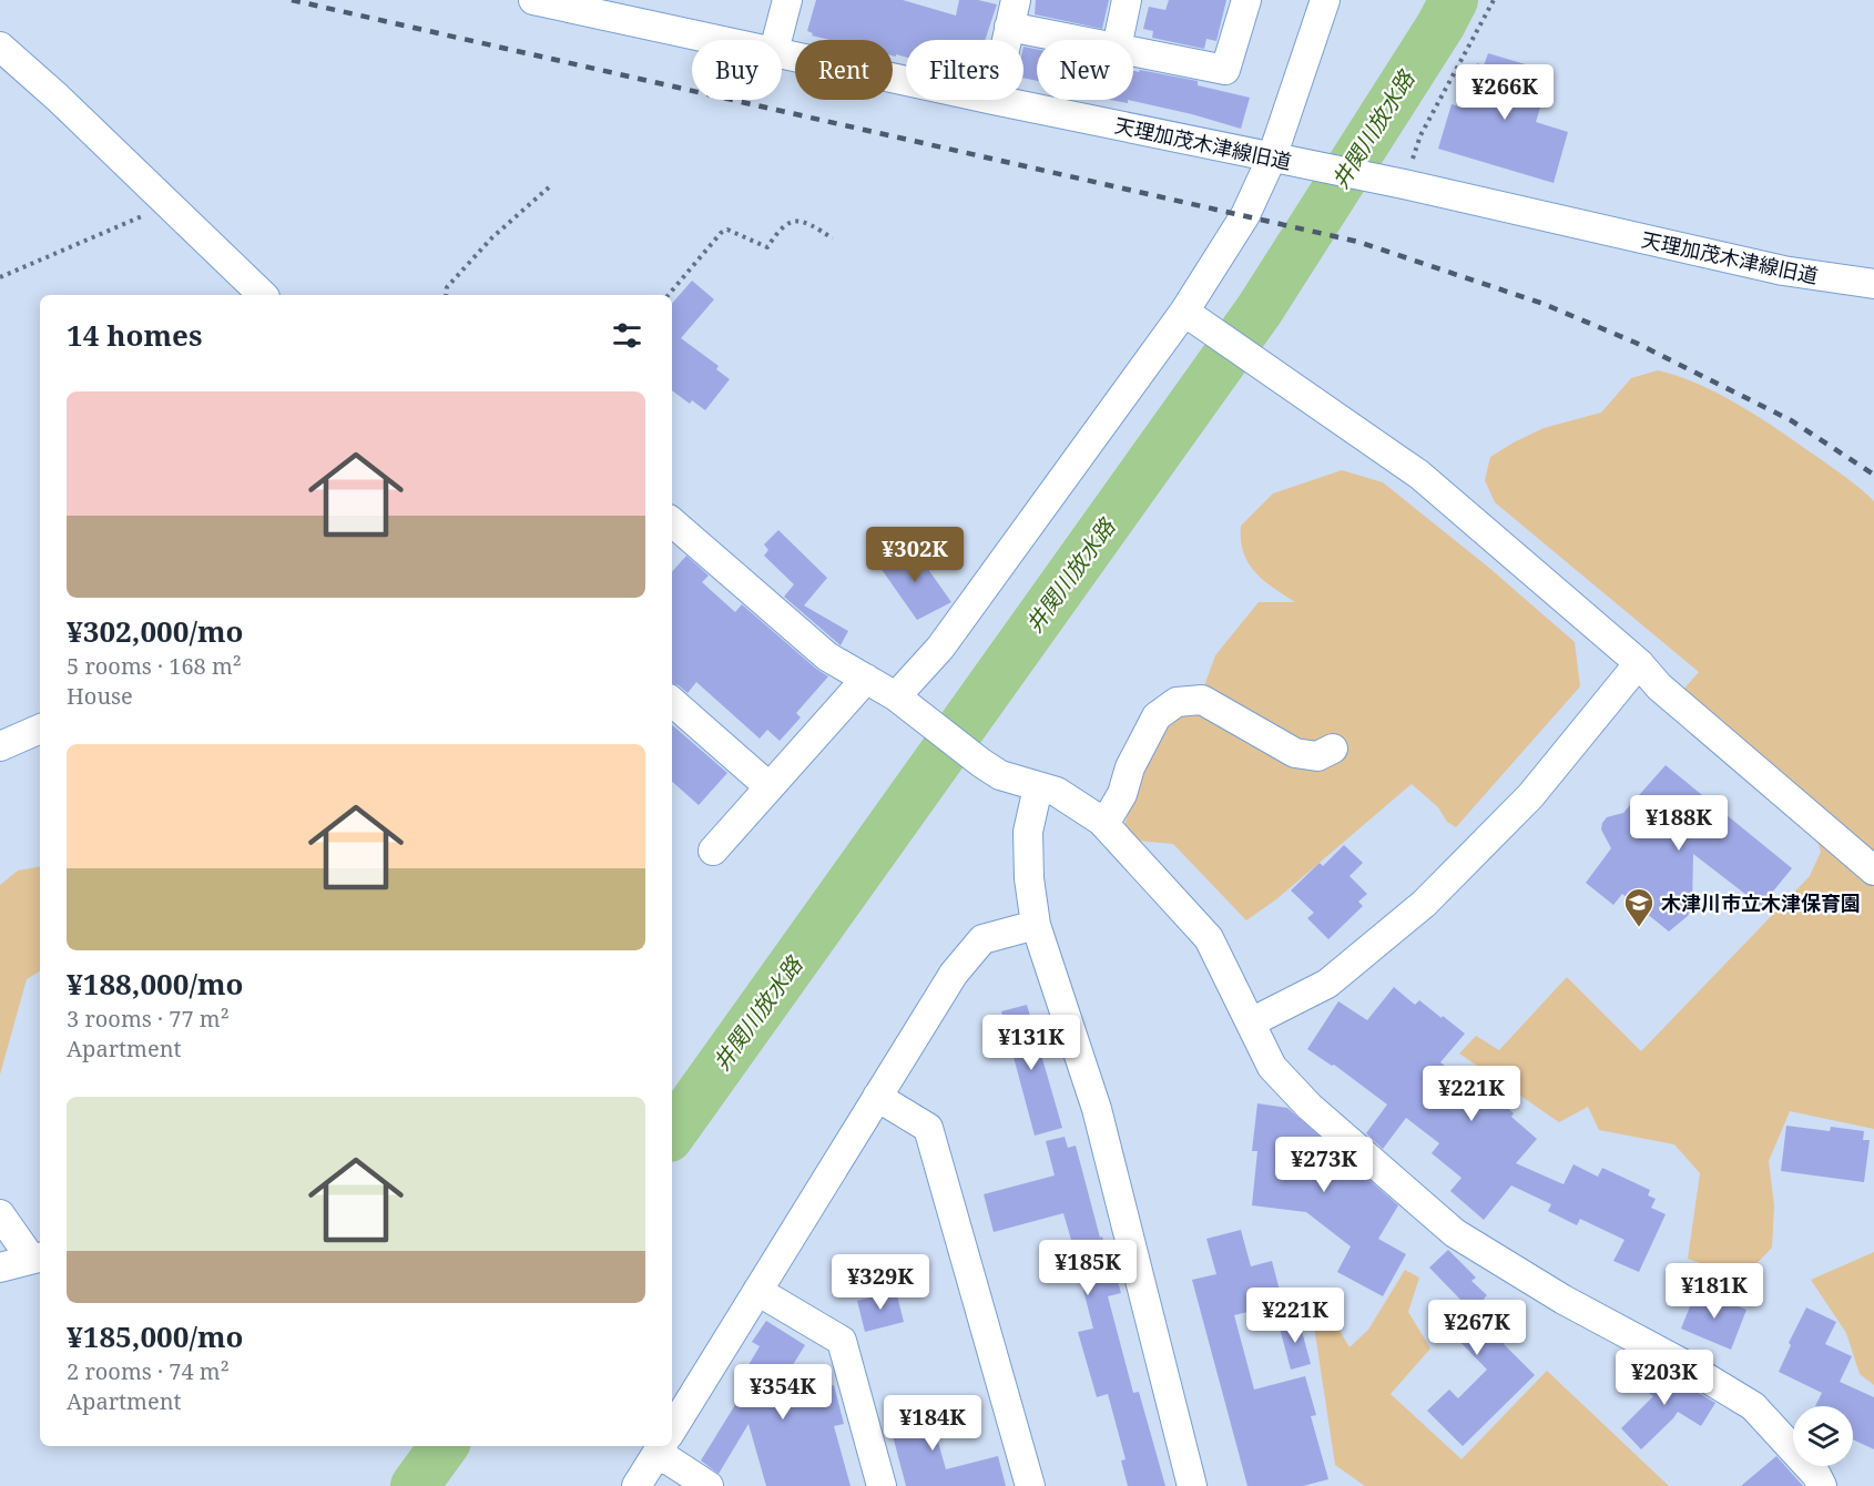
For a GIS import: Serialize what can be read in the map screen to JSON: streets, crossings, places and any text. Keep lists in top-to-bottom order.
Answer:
{
  "streets": {
    "street": ["天理加茂木津線旧道"]
  },
  "water": ["井関川放水路"],
  "places": {
    "school or university": ["木津川市立木津保育園"]
  },
  "page": {
    "chip": [
      "Buy",
      "Rent",
      "Filters",
      "New"
    ],
    "price": [
      "¥266K",
      "¥302K",
      "¥188K",
      "¥131K",
      "¥221K",
      "¥273K",
      "¥185K",
      "¥329K",
      "¥181K",
      "¥221K",
      "¥267K",
      "¥203K",
      "¥354K",
      "¥184K"
    ],
    "heading": "14 homes",
    "list": [
      {
        "name": "¥302,000/mo",
        "note": "5 rooms · 168 m² · House"
      },
      {
        "name": "¥188,000/mo",
        "note": "3 rooms · 77 m² · Apartment"
      },
      {
        "name": "¥185,000/mo",
        "note": "2 rooms · 74 m² · Apartment"
      }
    ]
  }
}
